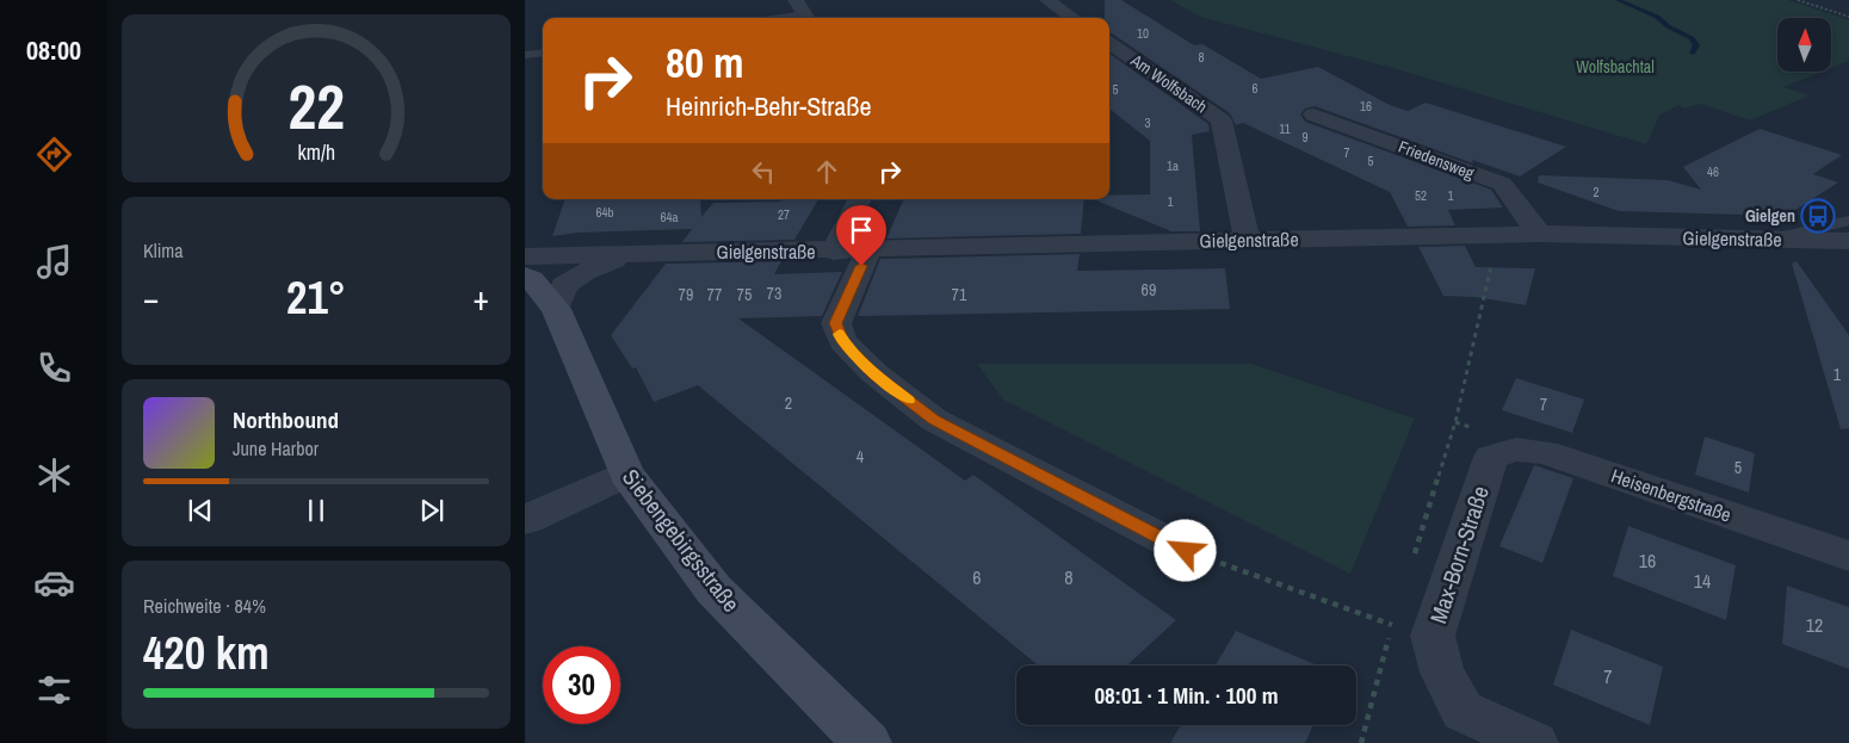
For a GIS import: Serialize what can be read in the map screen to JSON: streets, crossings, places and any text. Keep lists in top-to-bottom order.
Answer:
{
  "streets": {
    "main road": ["Siebengebirgsstraße"],
    "street": [
      "Am Wolfsbach",
      "Friedensweg",
      "Gielgenstraße",
      "Heisenbergstraße",
      "Max-Born-Straße"
    ]
  },
  "crossings": [
    ["Am Wolfsbach", "Gielgenstraße"],
    ["Friedensweg", "Gielgenstraße"],
    ["Gielgenstraße", "Siebengebirgsstraße"],
    ["Heisenbergstraße", "Max-Born-Straße"]
  ],
  "parks": ["Wolfsbachtal"],
  "places": {
    "bus stop": ["Gielgen"]
  },
  "house_numbers": [
    "10",
    "8",
    "6",
    "5",
    "16",
    "3",
    "11",
    "9",
    "7",
    "5",
    "1a",
    "46",
    "2",
    "52",
    "1",
    "1",
    "64b",
    "27",
    "64a",
    "69",
    "73",
    "79",
    "77",
    "75",
    "71",
    "1",
    "2",
    "7",
    "4",
    "5",
    "16",
    "6",
    "8",
    "14",
    "12",
    "7"
  ],
  "north": "top",
  "page": {
    "tabs": "08:00",
    "turn": ["80 m", "Heinrich-Behr-Straße"],
    "tile": [
      "Klima",
      ["Reichweite · 84%", "420 km"]
    ],
    "heat": ["−", "21°", "+"],
    "song": ["Northbound", "June Harbor"],
    "limit": "30",
    "trip": "08:01 · 1 Min. · 100 m",
    "gauge": ["22", "km/h"]
  }
}
